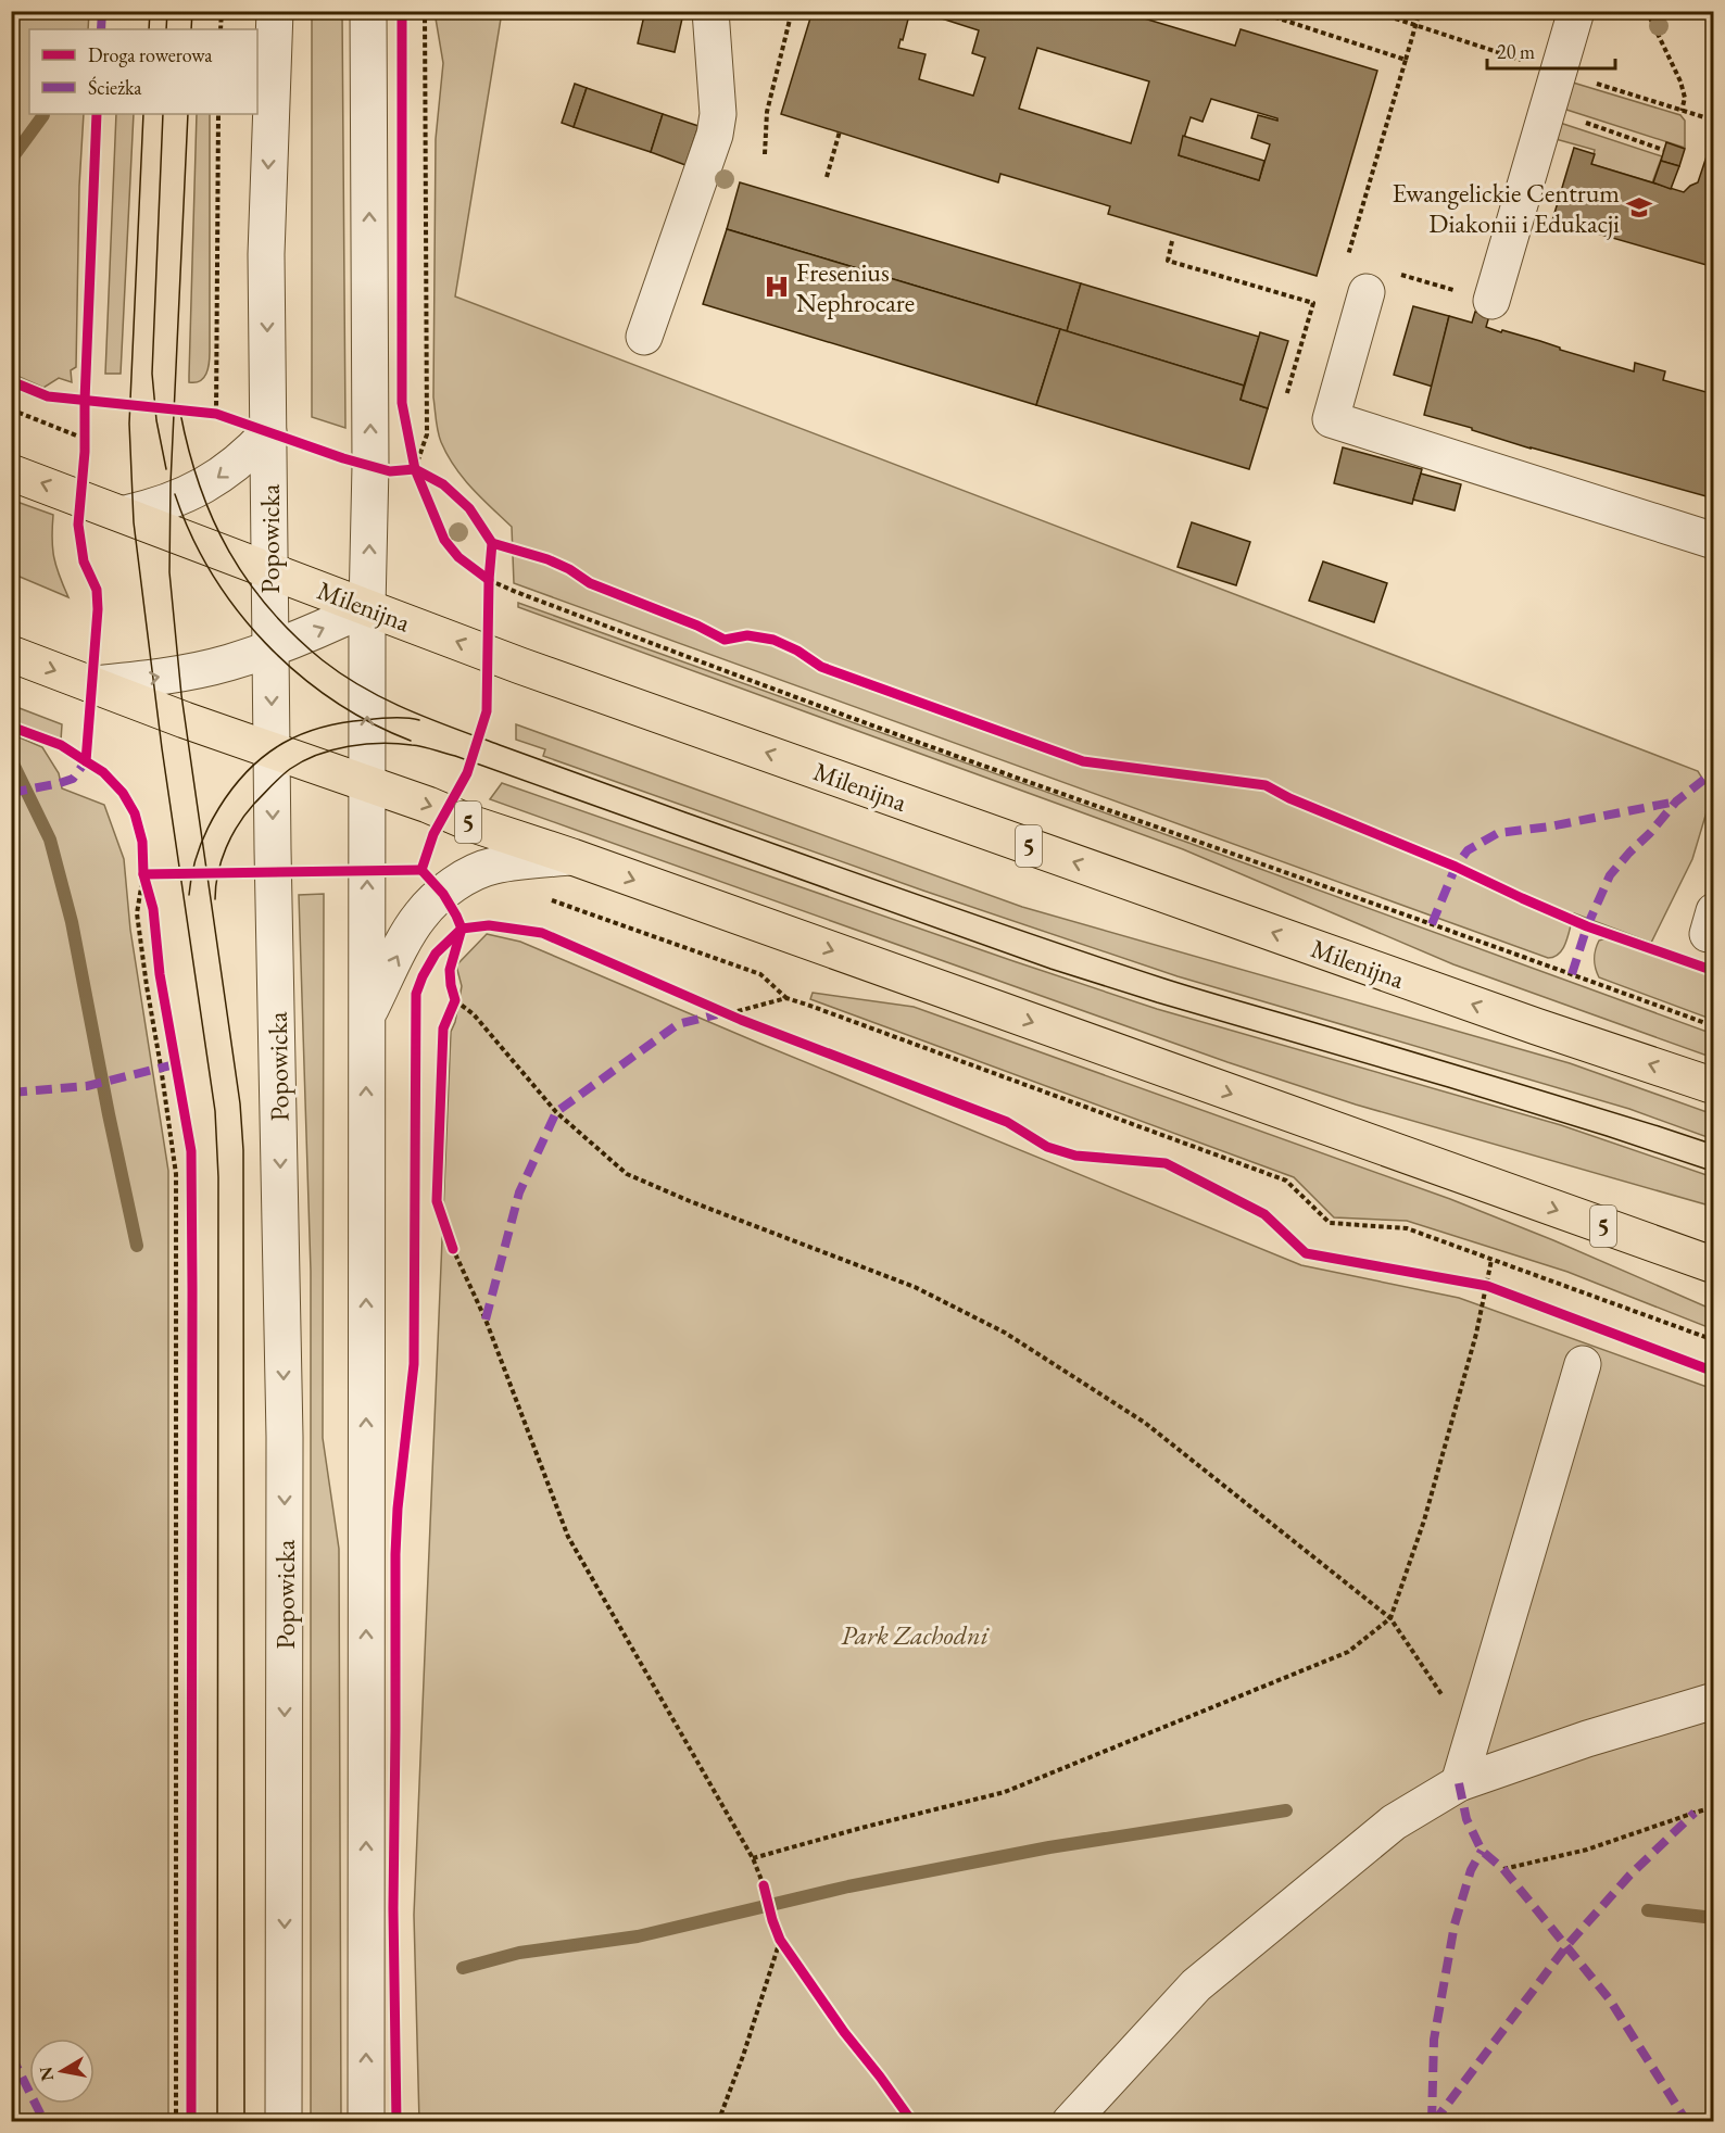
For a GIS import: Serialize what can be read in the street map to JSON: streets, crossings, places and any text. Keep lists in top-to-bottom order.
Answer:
{
  "streets": {
    "main road": ["Milenijna", "5"],
    "street": ["Popowicka"]
  },
  "crossings": [
    ["Popowicka", "Milenijna"],
    ["Popowicka", "5"]
  ],
  "parks": ["Park Zachodni"],
  "places": {
    "school or university": ["Ewangelickie Centrum Diakonii i Edukacji"],
    "hospital": ["Fresenius Nephrocare"]
  },
  "legend": ["Droga rowerowa", "Ścieżka"],
  "scale_bar": "20 m",
  "north": "left"
}
